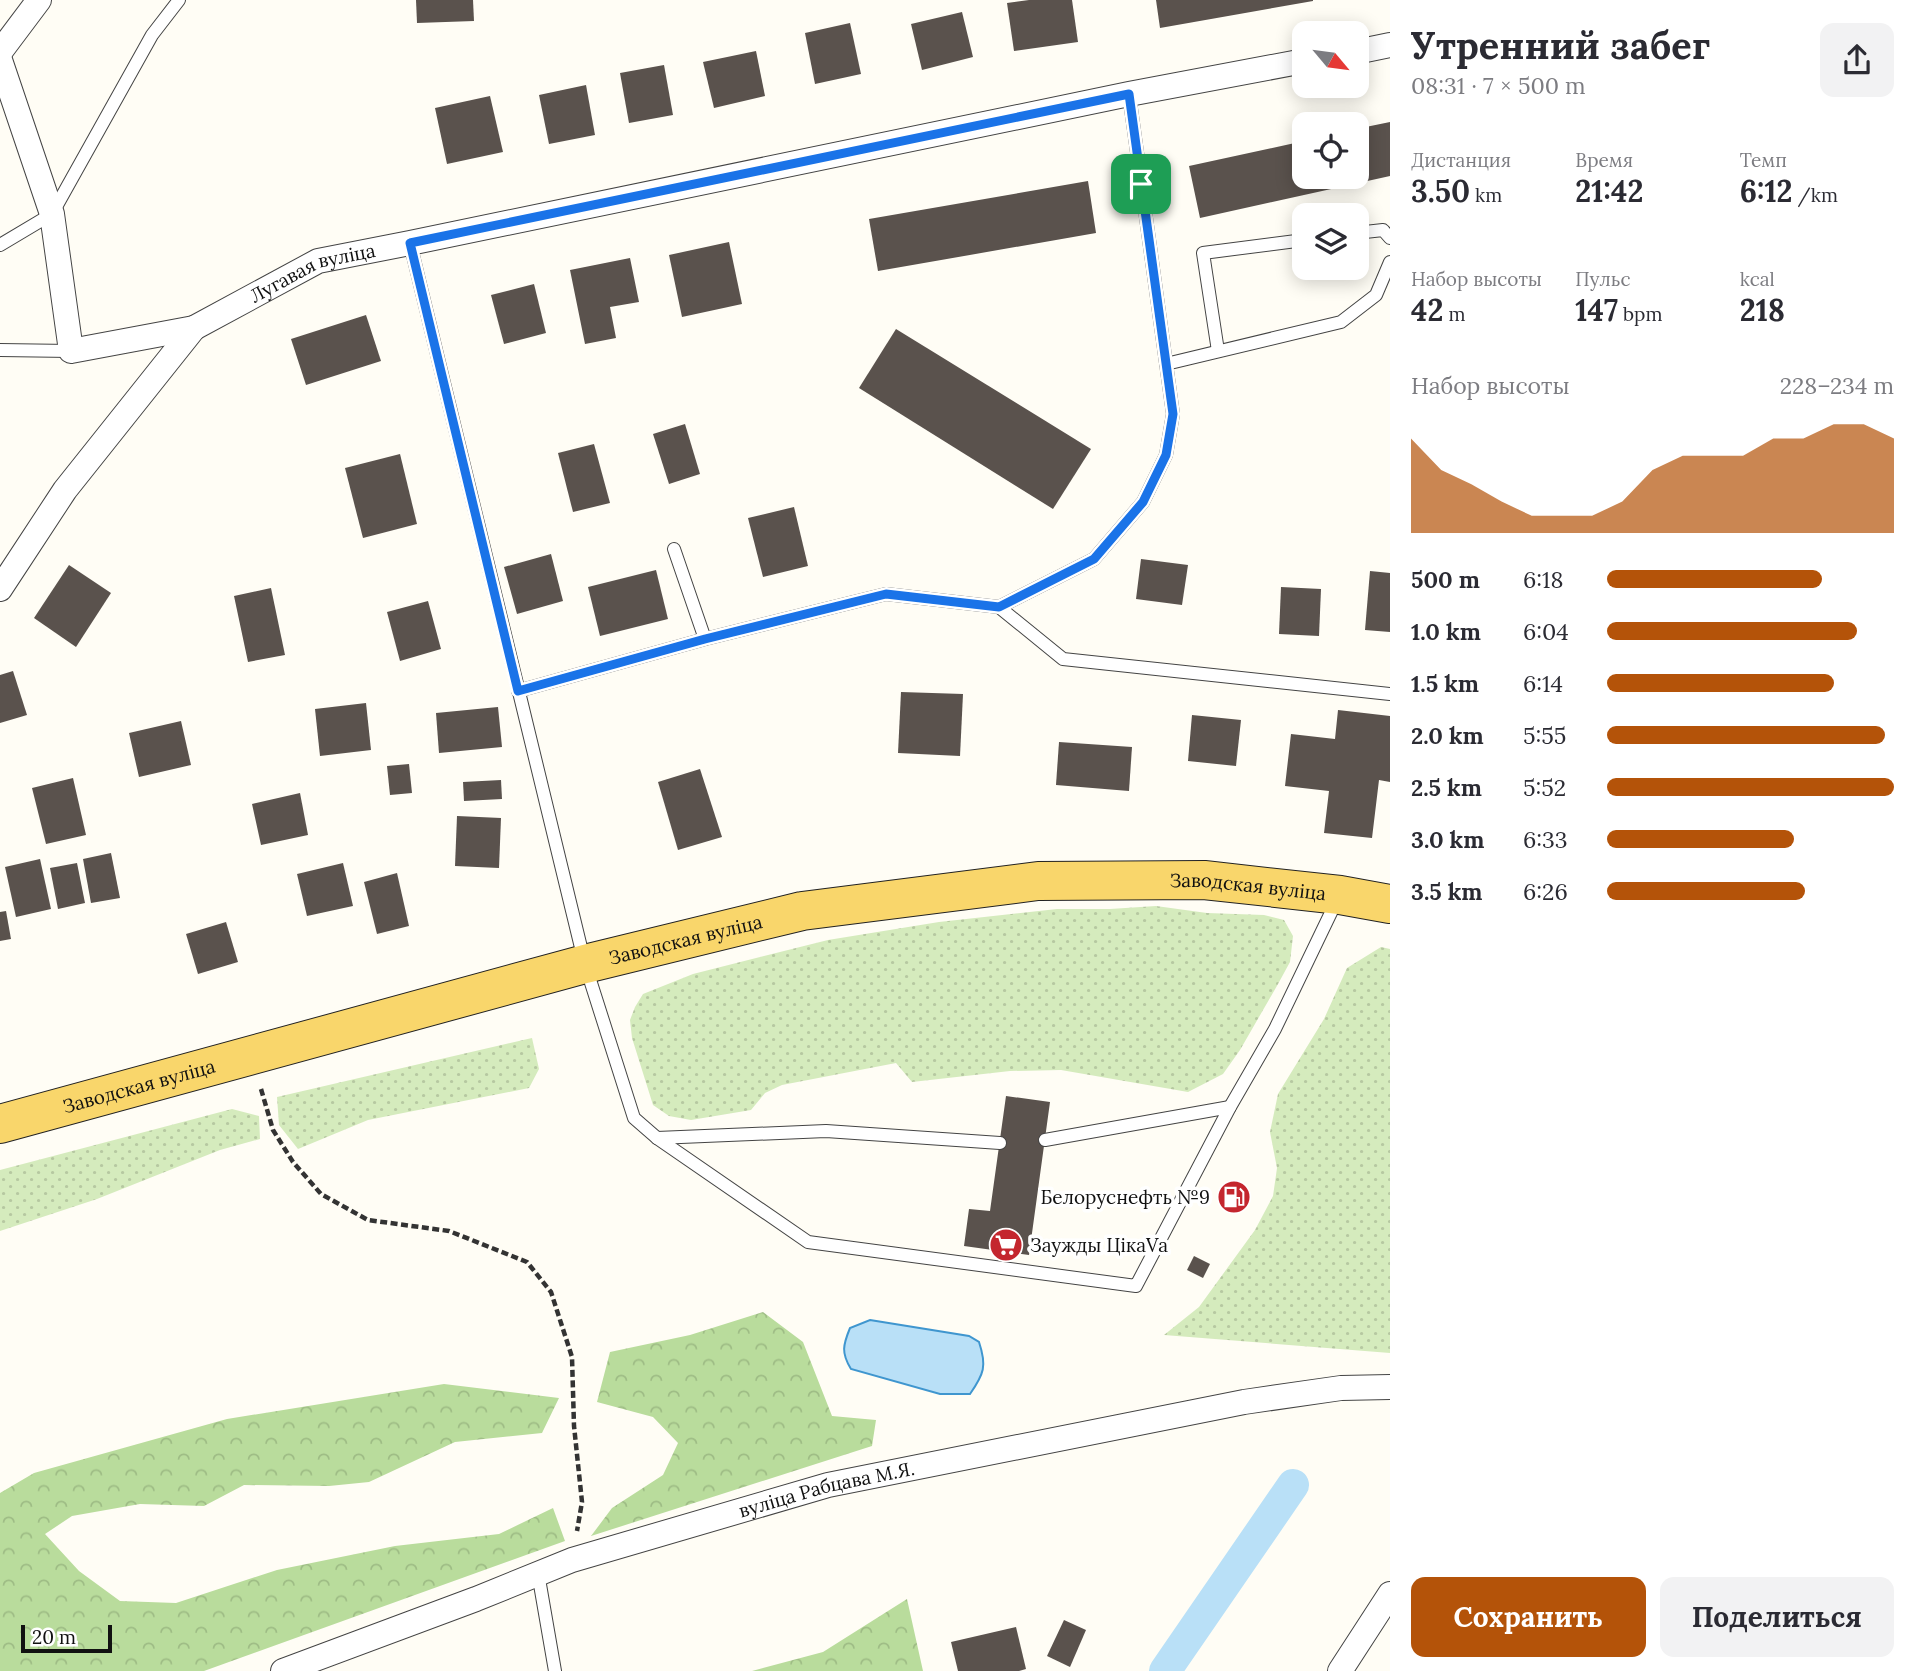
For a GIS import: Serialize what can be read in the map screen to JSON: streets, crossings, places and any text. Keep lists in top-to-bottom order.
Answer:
{
  "streets": {
    "main road": ["Заводская вуліца"],
    "street": ["Лугавая вуліца", "вуліца Рабцава М.Я."]
  },
  "places": {
    "fuel station": ["Белоруснефть №9"],
    "supermarket": ["Заужды ЦікаVа"]
  },
  "scale_bar": "20 m",
  "north": "bottom right",
  "page": {
    "heading": ["Утренний забег", "08:31 · 7 × 500 m"],
    "stats": [
      ["Дистанция", "3.50 km"],
      ["Время", "21:42"],
      ["Темп", "6:12 /km"],
      ["Набор высоты", "42 m"],
      ["Пульс", "147 bpm"],
      ["kcal", "218"]
    ],
    "chart": ["Набор высоты", "228–234 m"],
    "list": [
      {
        "name": "500 m",
        "note": "6:18"
      },
      {
        "name": "1.0 km",
        "note": "6:04"
      },
      {
        "name": "1.5 km",
        "note": "6:14"
      },
      {
        "name": "2.0 km",
        "note": "5:55"
      },
      {
        "name": "2.5 km",
        "note": "5:52"
      },
      {
        "name": "3.0 km",
        "note": "6:33"
      },
      {
        "name": "3.5 km",
        "note": "6:26"
      }
    ],
    "buttons": ["Сохранить", "Поделиться"],
    "scale": "20 m"
  }
}
